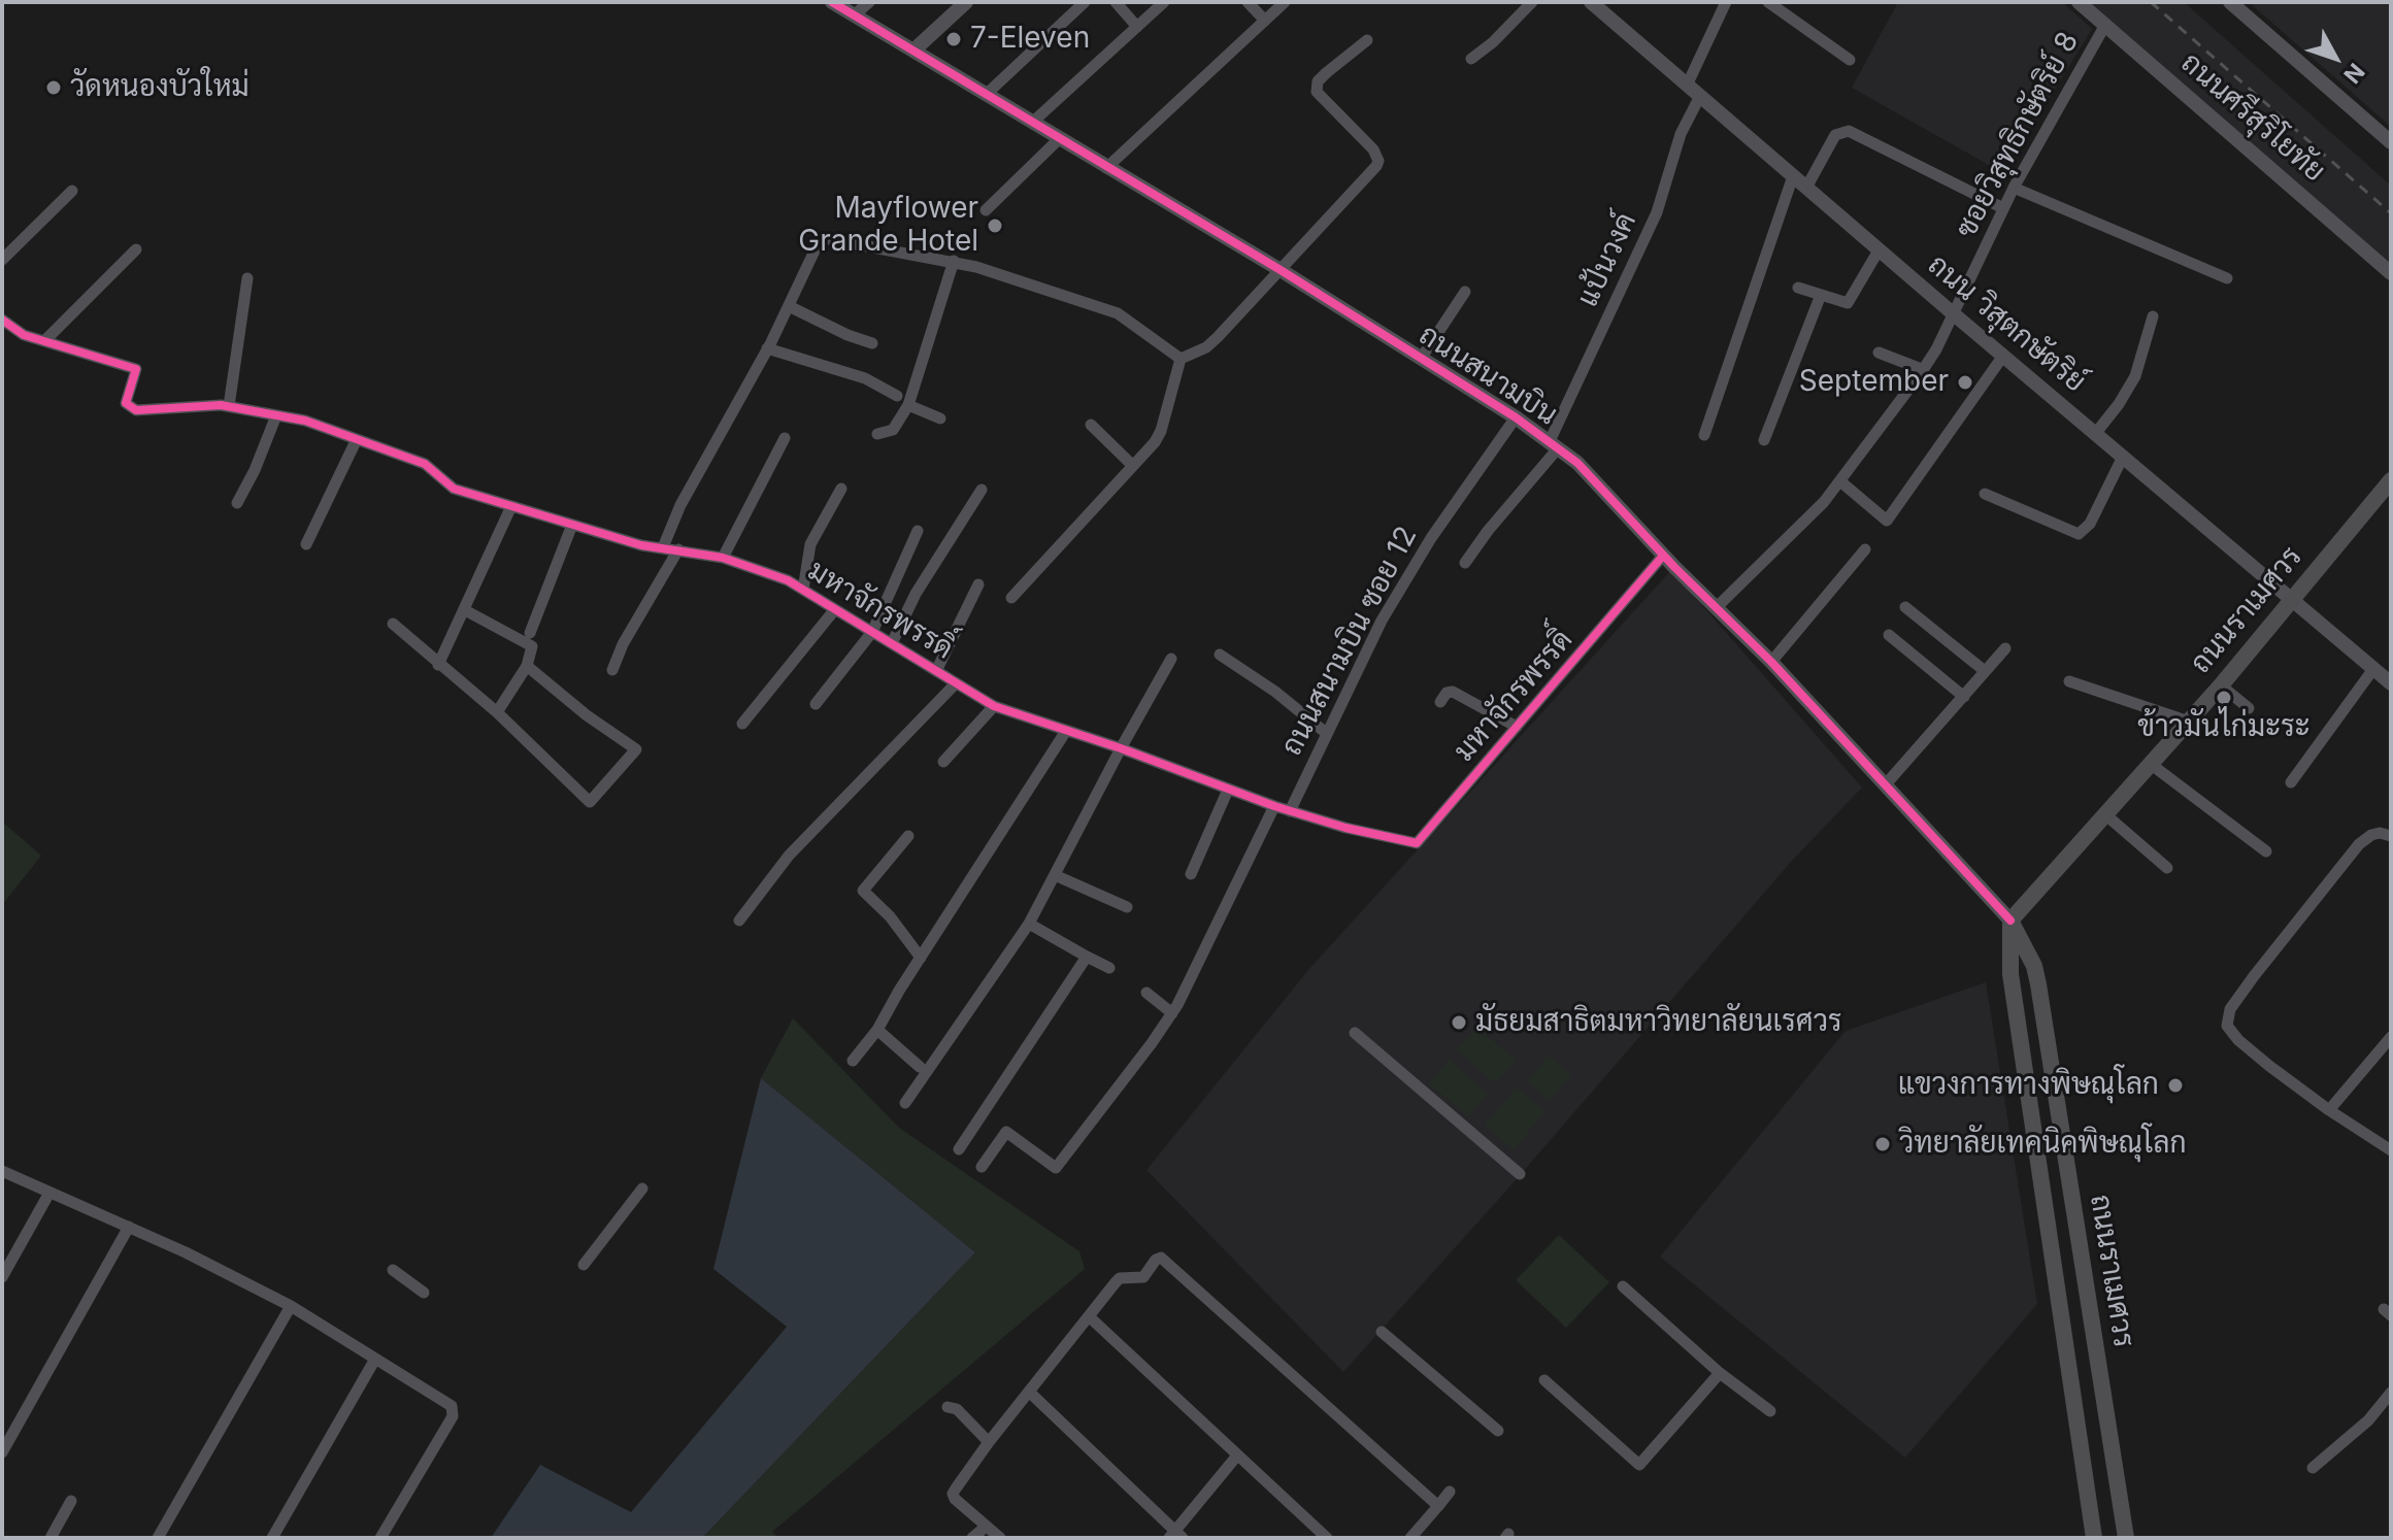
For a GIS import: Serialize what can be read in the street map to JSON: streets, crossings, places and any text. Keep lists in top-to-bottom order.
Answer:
{
  "streets": {
    "main road": ["ถนนราเมศวร"],
    "street": [
      "ถนนศรีสุริโยทัย",
      "ซอยวิสุทธิกษัตริย์ 8",
      "แป้นวงค์",
      "ถนน วิสุตกษัตริย์",
      "ถนนสนามบิน",
      "มหาจักรพรรดิ์",
      "ถนนสนามบิน ซอย 12"
    ]
  },
  "crossings": [
    ["ถนนศรีสุริโยทัย", "ซอยวิสุทธิกษัตริย์ 8"],
    ["ซอยวิสุทธิกษัตริย์ 8", "ถนน วิสุตกษัตริย์"],
    ["ซอยวิสุทธิกษัตริย์ 8", "ถนนสนามบิน"],
    ["แป้นวงค์", "ถนน วิสุตกษัตริย์"],
    ["แป้นวงค์", "ถนนสนามบิน"],
    ["ถนน วิสุตกษัตริย์", "ถนนราเมศวร"],
    ["ถนนสนามบิน", "มหาจักรพรรดิ์"],
    ["ถนนสนามบิน", "ถนนราเมศวร"],
    ["ถนนสนามบิน", "ถนนสนามบิน ซอย 12"],
    ["มหาจักรพรรดิ์", "ถนนสนามบิน ซอย 12"]
  ],
  "places": [
    "7-Eleven",
    "วัดหนองบัวใหม่",
    "Mayflower Grande Hotel",
    "September",
    "ข้าวมันไก่มะระ",
    "มัธยมสาธิตมหาวิทยาลัยนเรศวร",
    "แขวงการทางพิษณุโลก",
    "วิทยาลัยเทคนิคพิษณุโลก"
  ],
  "north": "bottom right"
}
